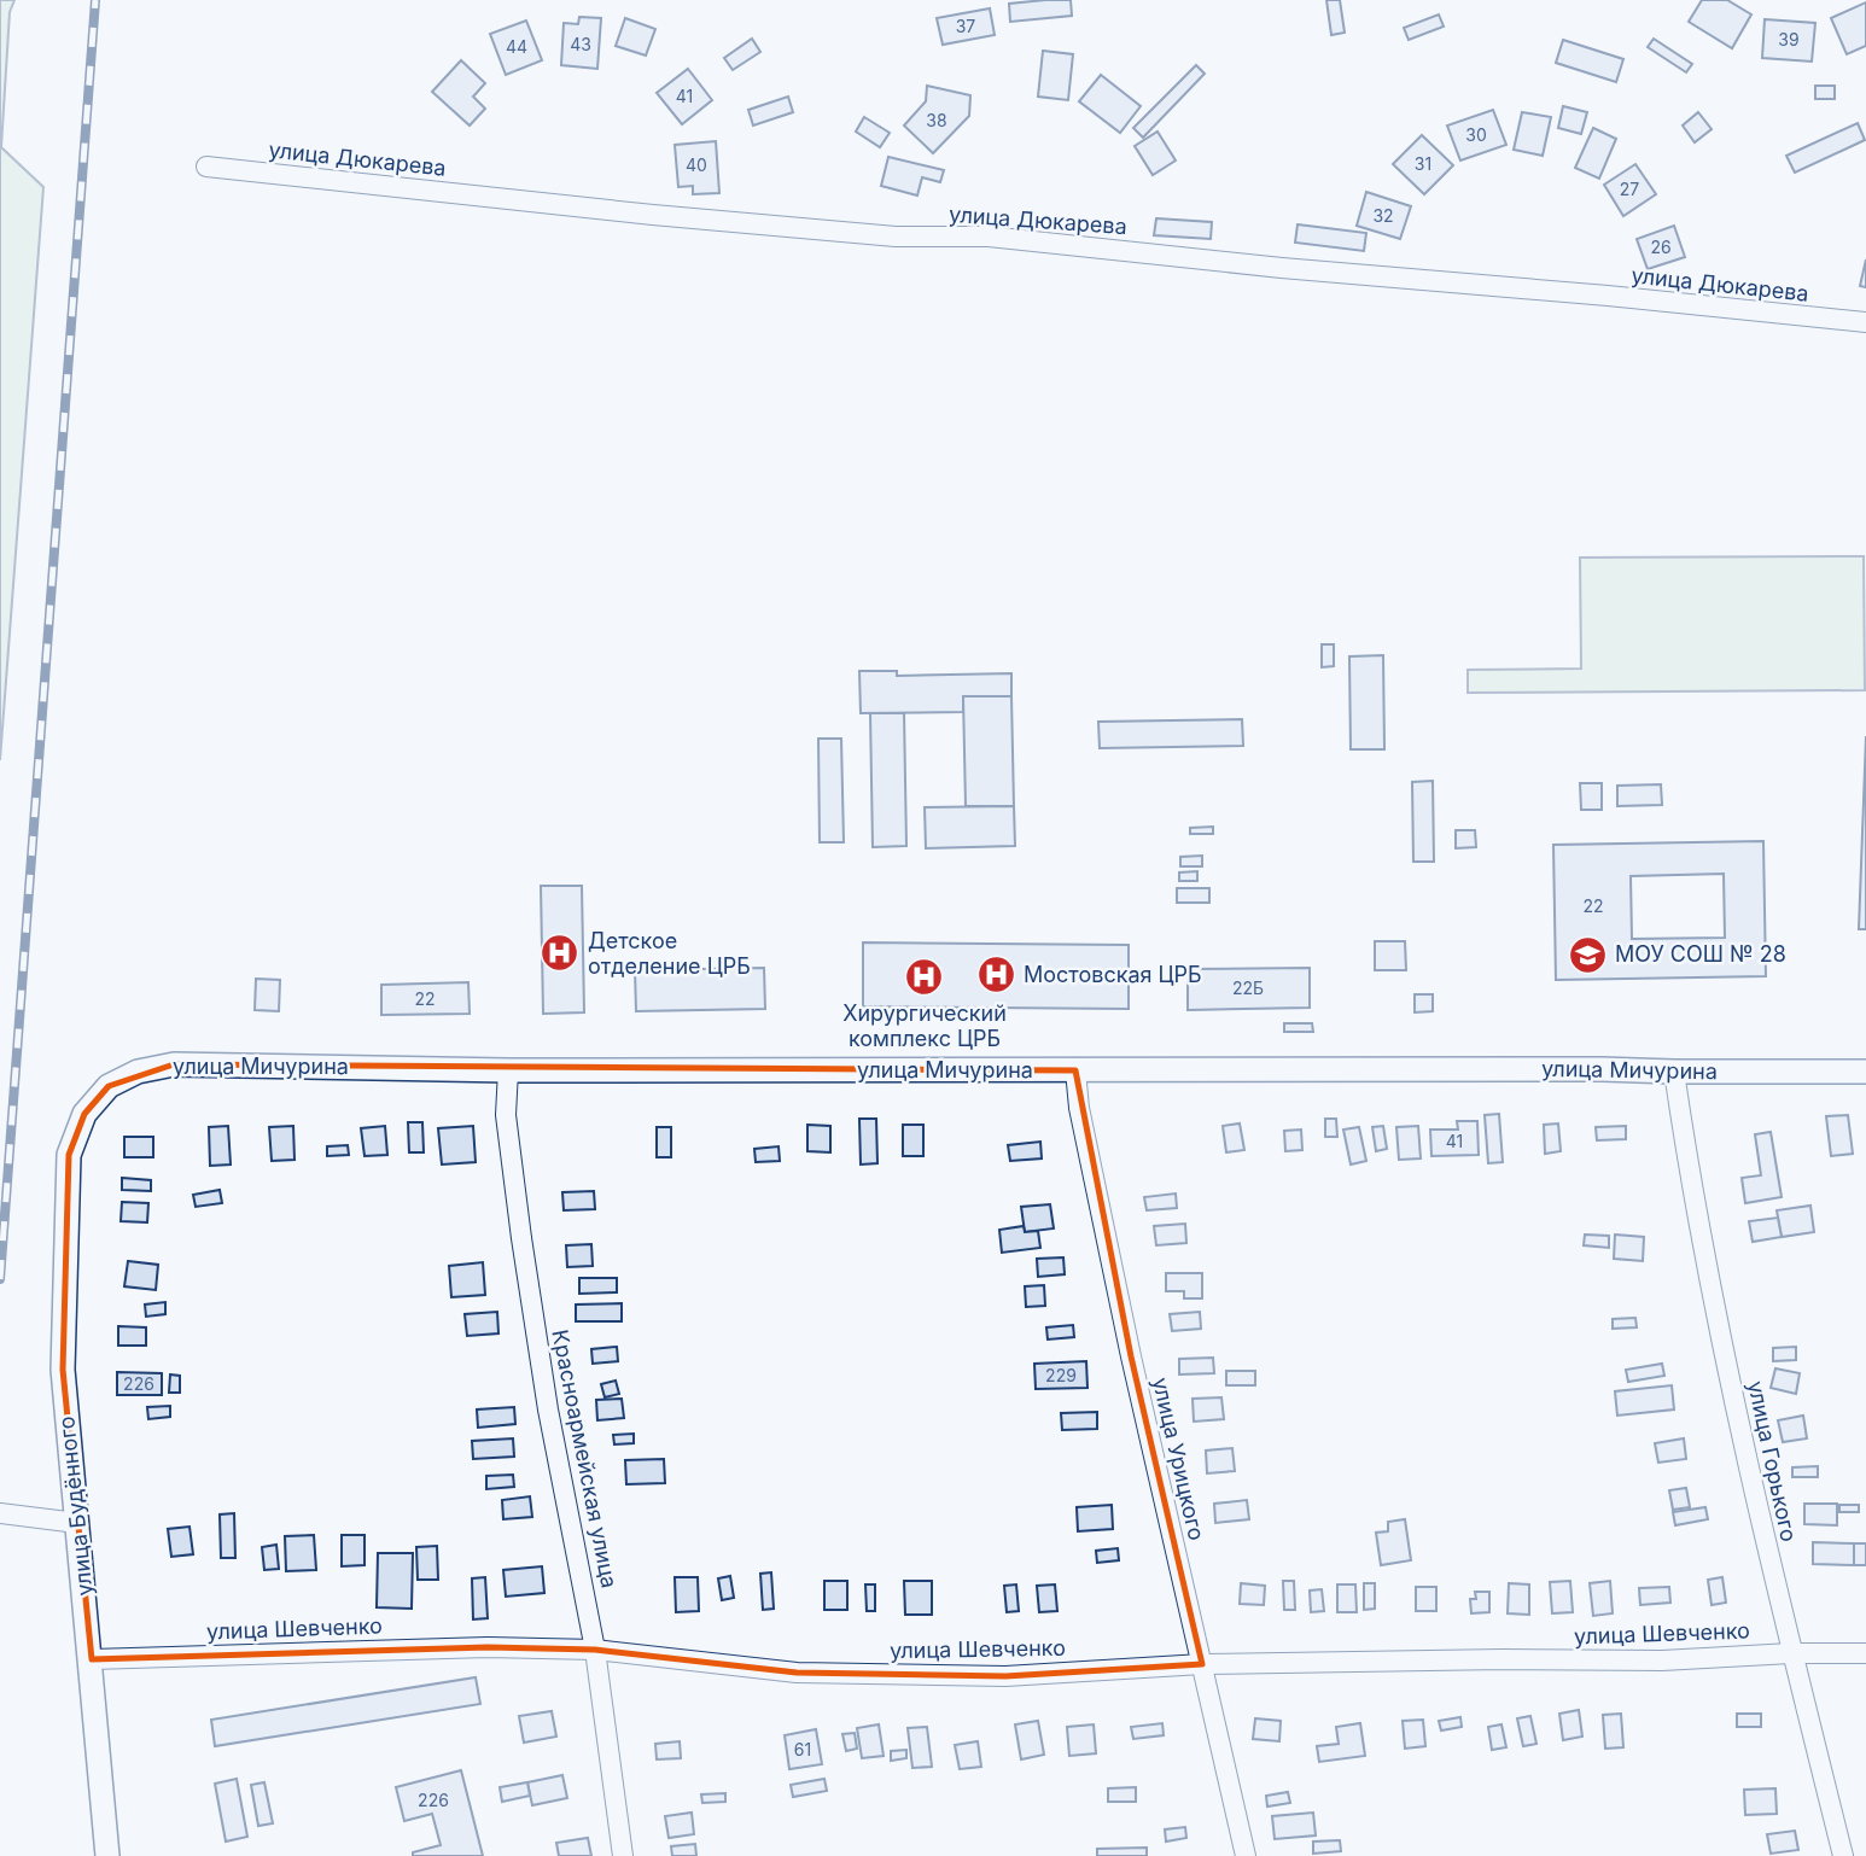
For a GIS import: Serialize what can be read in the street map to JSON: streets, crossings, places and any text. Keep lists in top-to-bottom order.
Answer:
{
  "streets": {
    "street": [
      "улица Дюкарева",
      "улица Мичурина",
      "Красноармейская улица",
      "улица Урицкого",
      "улица Горького",
      "улица Будённого",
      "улица Шевченко"
    ]
  },
  "crossings": [
    ["улица Мичурина", "Красноармейская улица"],
    ["улица Мичурина", "улица Урицкого"],
    ["улица Мичурина", "улица Горького"],
    ["улица Мичурина", "улица Будённого"],
    ["Красноармейская улица", "улица Шевченко"],
    ["улица Урицкого", "улица Шевченко"],
    ["улица Горького", "улица Шевченко"],
    ["улица Будённого", "улица Шевченко"]
  ],
  "places": {
    "hospital": ["Детское отделение ЦРБ", "Мостовская ЦРБ", "Хирургический комплекс ЦРБ"],
    "school or university": ["МОУ СОШ № 28"]
  },
  "house_numbers": [
    "37",
    "39",
    "43",
    "44",
    "41",
    "38",
    "30",
    "31",
    "40",
    "27",
    "32",
    "26",
    "22",
    "22Б",
    "22",
    "41",
    "229",
    "226",
    "61",
    "226"
  ]
}
